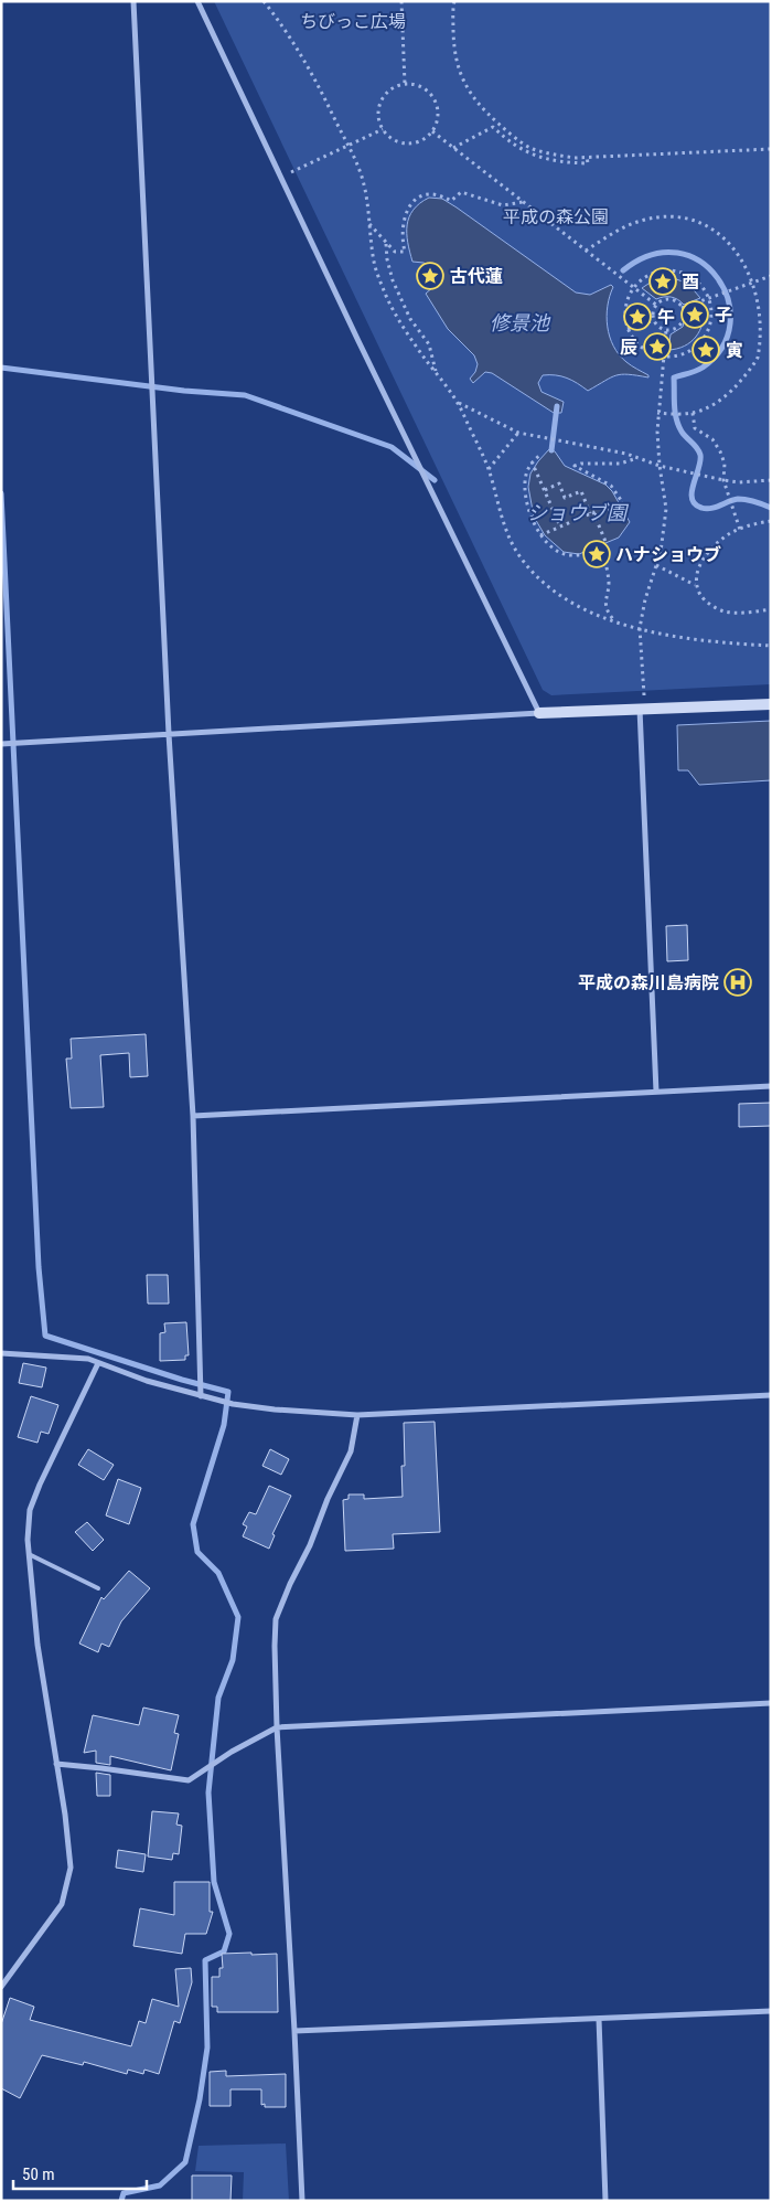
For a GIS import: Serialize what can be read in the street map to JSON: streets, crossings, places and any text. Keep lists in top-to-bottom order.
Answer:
{
  "water": ["修景池", "ショウブ園"],
  "parks": ["ちびっこ広場", "平成の森公園"],
  "places": {
    "place": [
      "古代蓮",
      "酉",
      "子",
      "午",
      "辰",
      "寅",
      "ハナショウブ"
    ],
    "hospital": ["平成の森川島病院"]
  },
  "scale_bar": "50 m"
}
